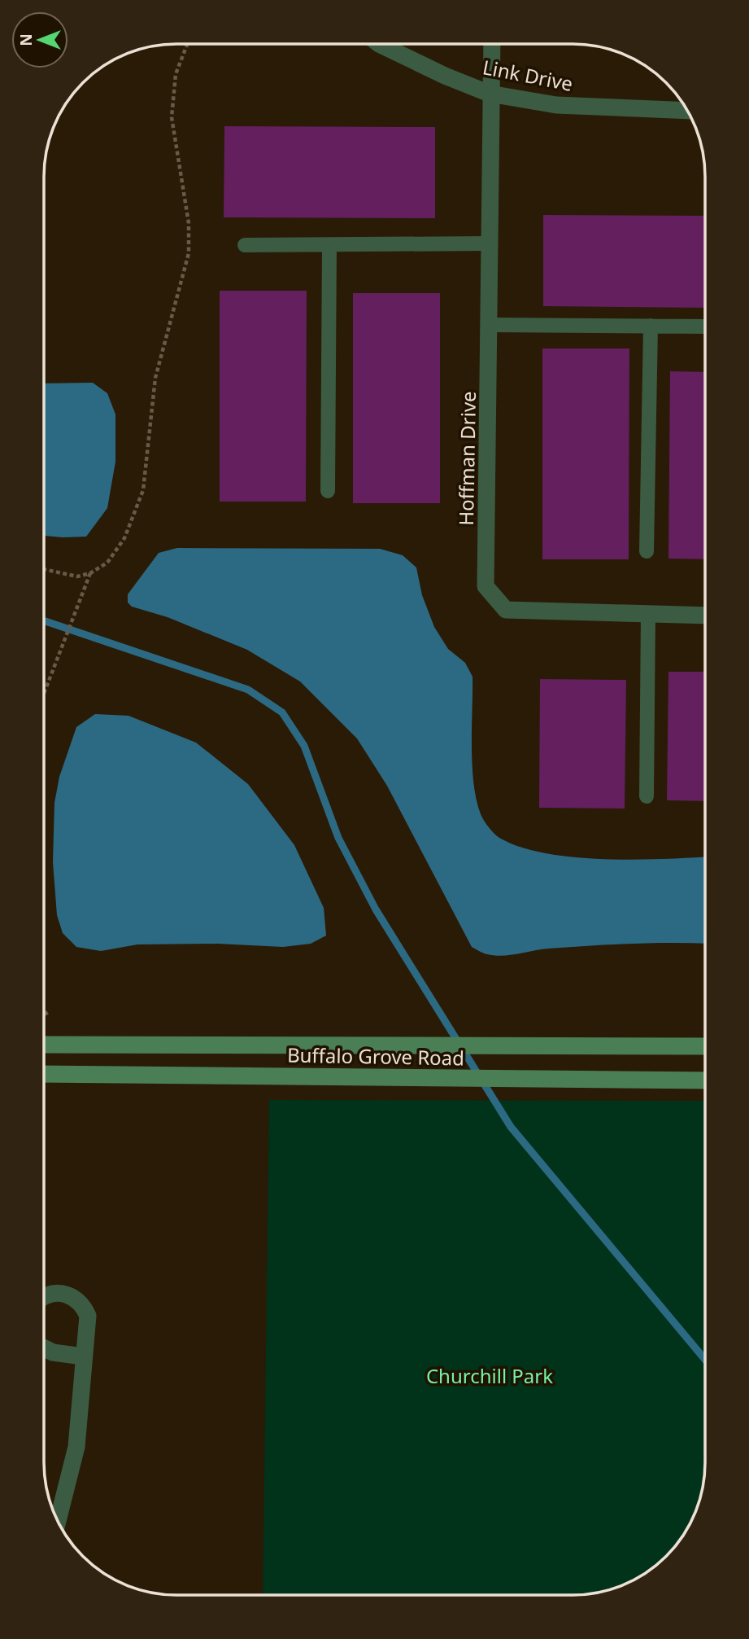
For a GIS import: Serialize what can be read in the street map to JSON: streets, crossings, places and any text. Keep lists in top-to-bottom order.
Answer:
{
  "streets": {
    "main road": ["Buffalo Grove Road"],
    "street": ["Link Drive", "Hoffman Drive"]
  },
  "crossings": [
    ["Link Drive", "Hoffman Drive"]
  ],
  "parks": ["Churchill Park"],
  "north": "left"
}
